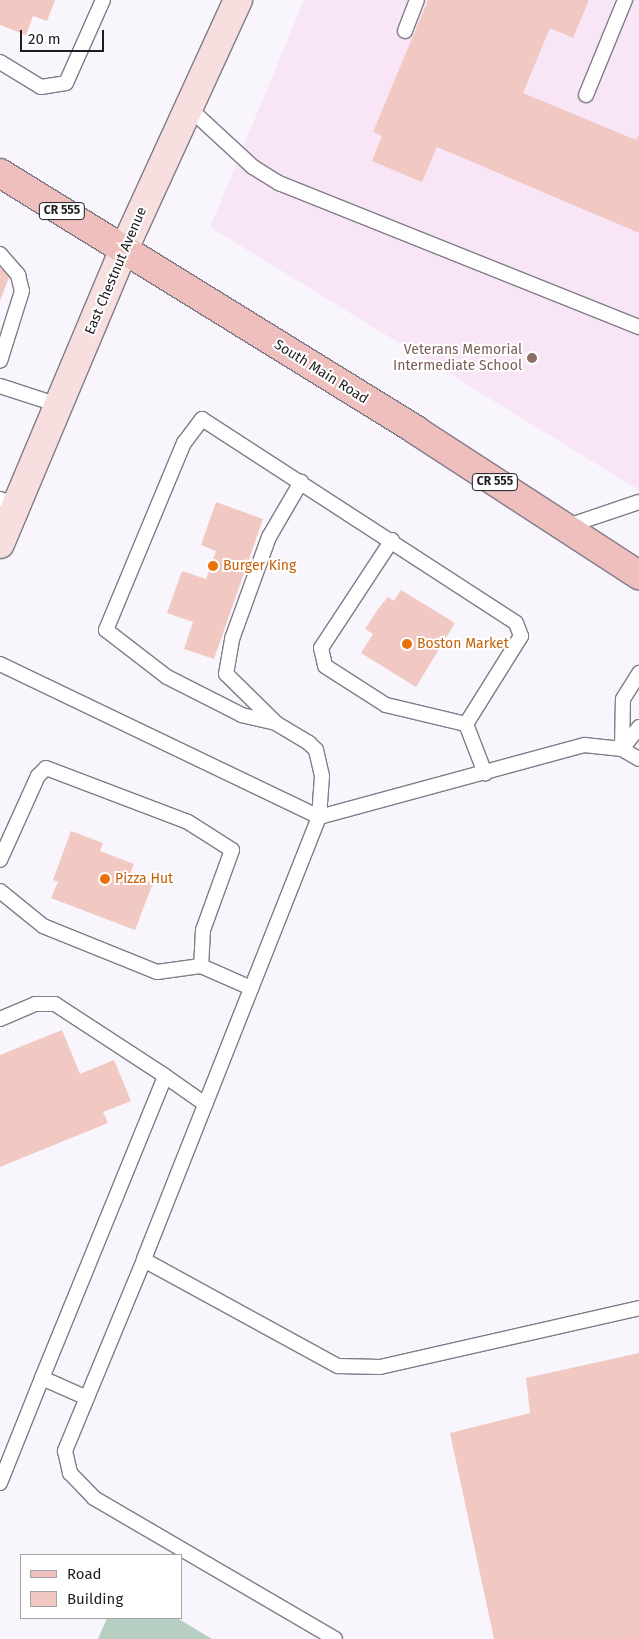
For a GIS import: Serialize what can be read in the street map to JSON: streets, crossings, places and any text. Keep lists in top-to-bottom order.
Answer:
{
  "streets": {
    "main road": ["CR 555", "South Main Road"],
    "street": ["East Chestnut Avenue"]
  },
  "crossings": [
    ["East Chestnut Avenue", "South Main Road"]
  ],
  "places": [
    "Veterans Memorial Intermediate School",
    "Burger King",
    "Boston Market",
    "Pizza Hut"
  ],
  "legend": ["Road", "Building"],
  "scale_bar": "20 m"
}
